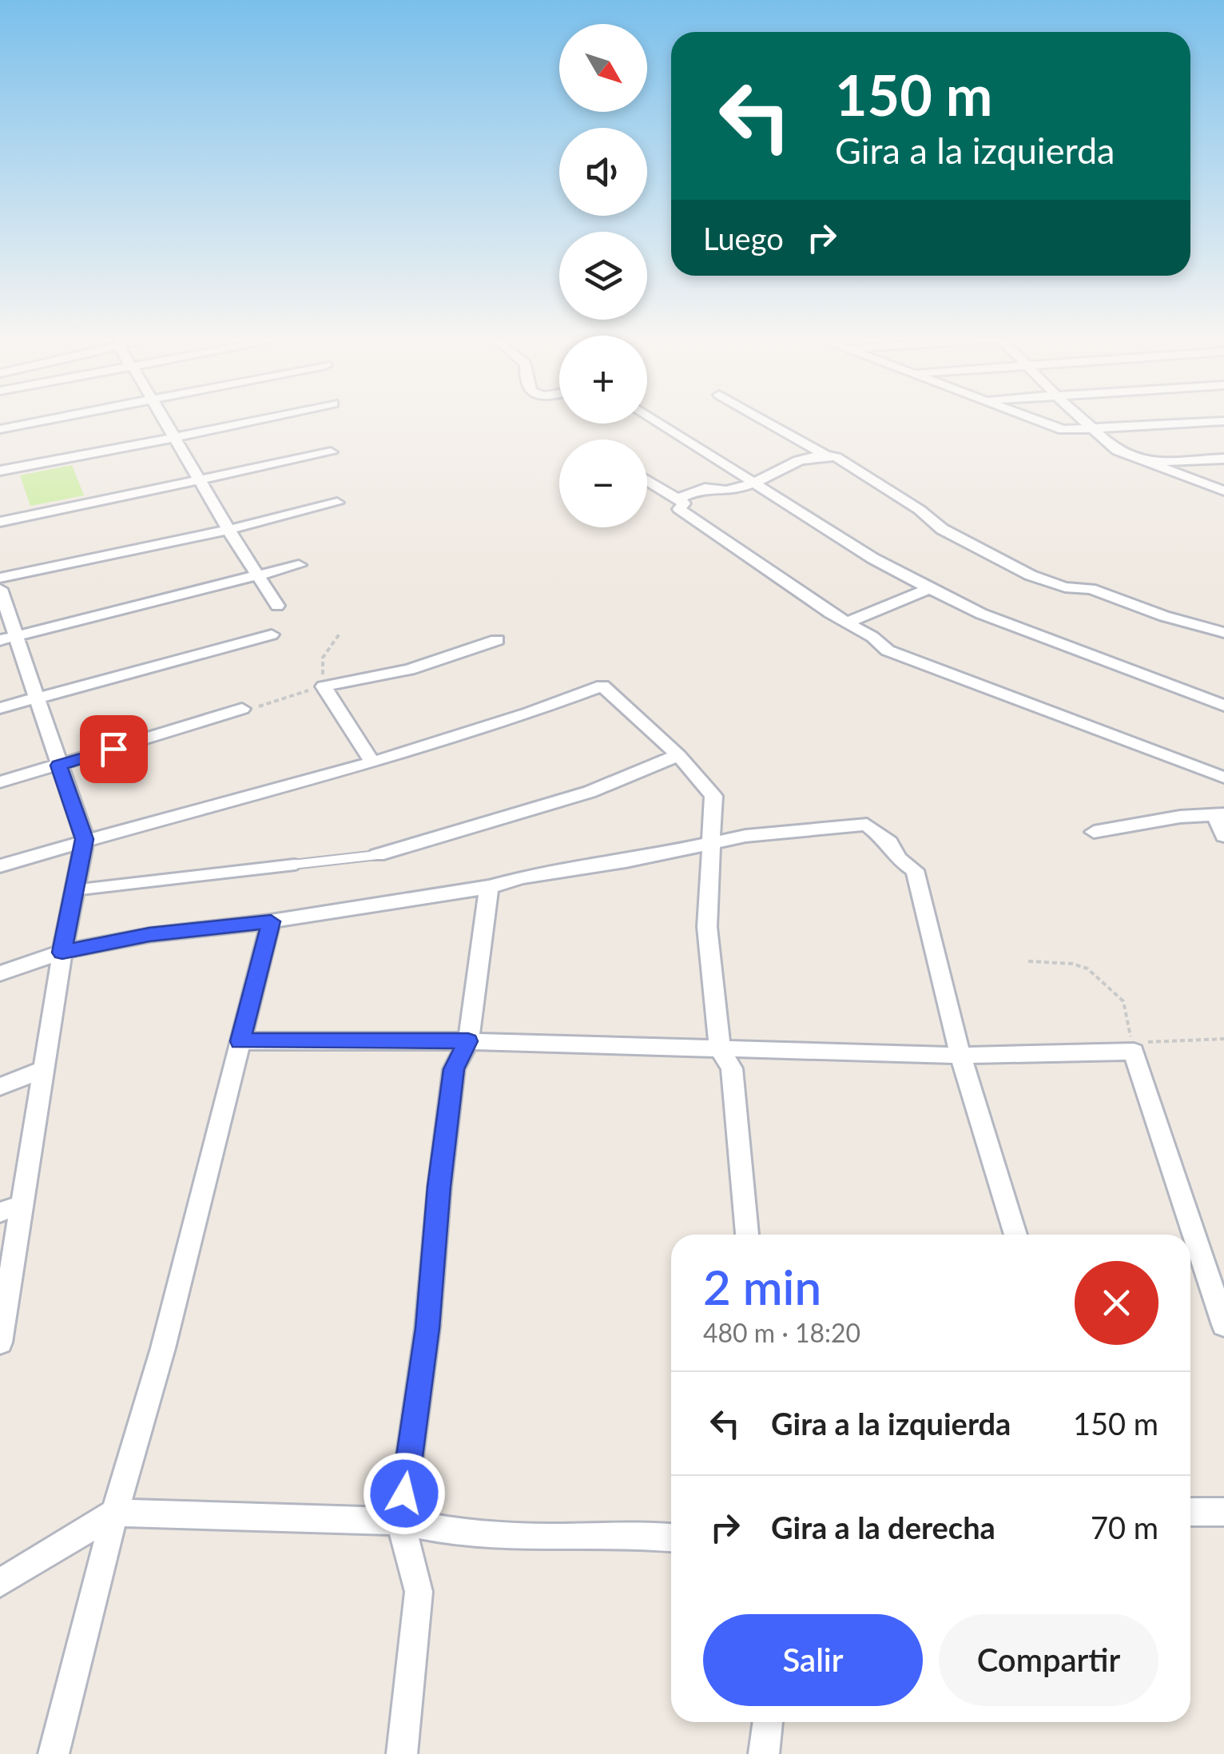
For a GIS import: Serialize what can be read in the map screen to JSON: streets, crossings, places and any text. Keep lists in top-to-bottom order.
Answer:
{
  "north": "bottom right",
  "page": {
    "map_buttons": ["+", "−"],
    "turn": ["150 m", "Gira a la izquierda"],
    "then": "Luego",
    "heading": ["2 min", "480 m · 18:20"],
    "list": [
      {
        "name": "Gira a la izquierda",
        "value": "150 m"
      },
      {
        "name": "Gira a la derecha",
        "value": "70 m"
      }
    ],
    "buttons": ["Salir", "Compartir"]
  }
}
